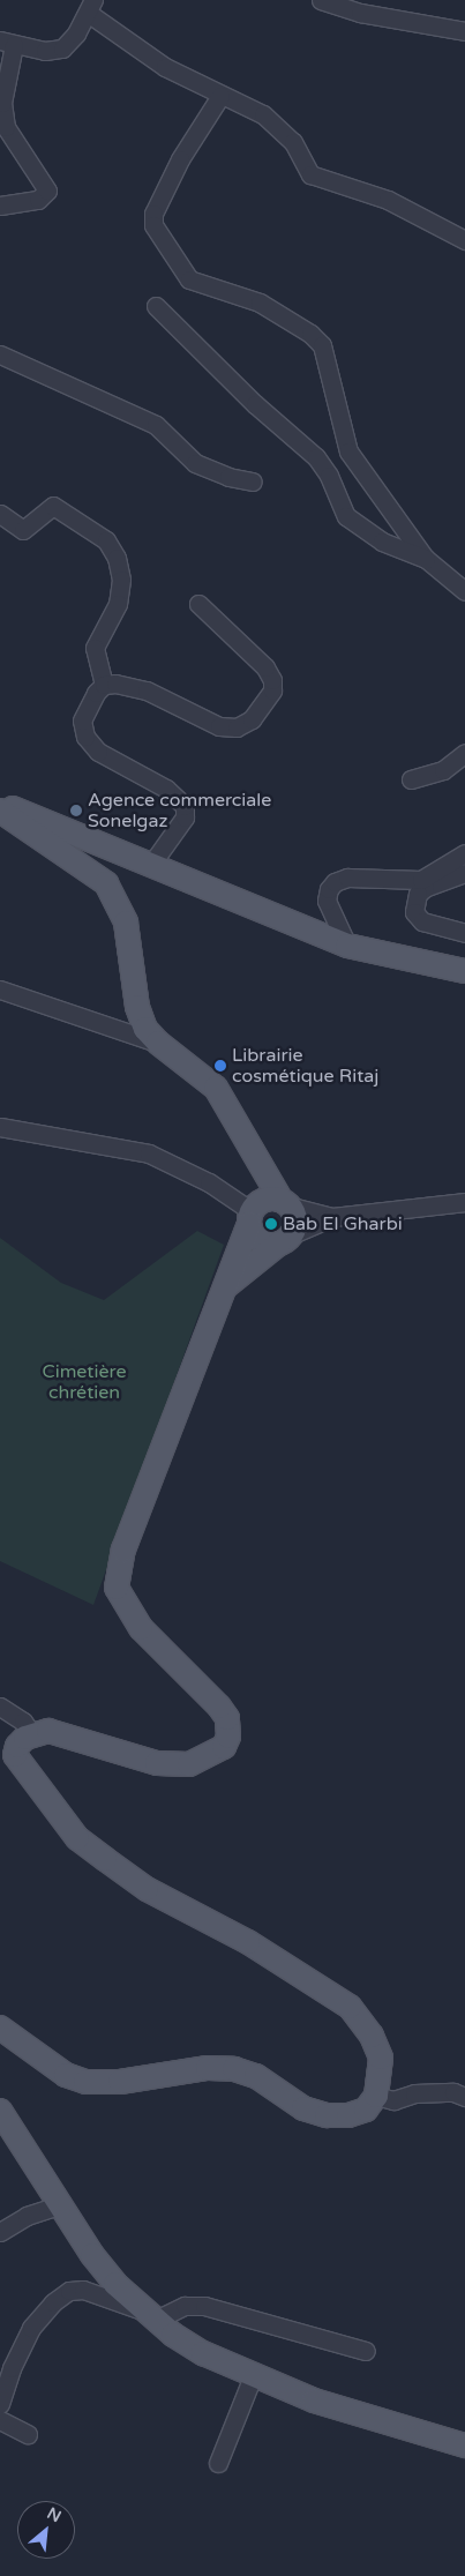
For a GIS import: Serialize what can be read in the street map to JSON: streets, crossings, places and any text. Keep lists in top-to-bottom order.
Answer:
{
  "parks": ["Cimetière chrétien"],
  "places": ["Agence commerciale Sonelgaz", "Librairie cosmétique Ritaj", "Bab El Gharbi"],
  "north": "top right"
}
